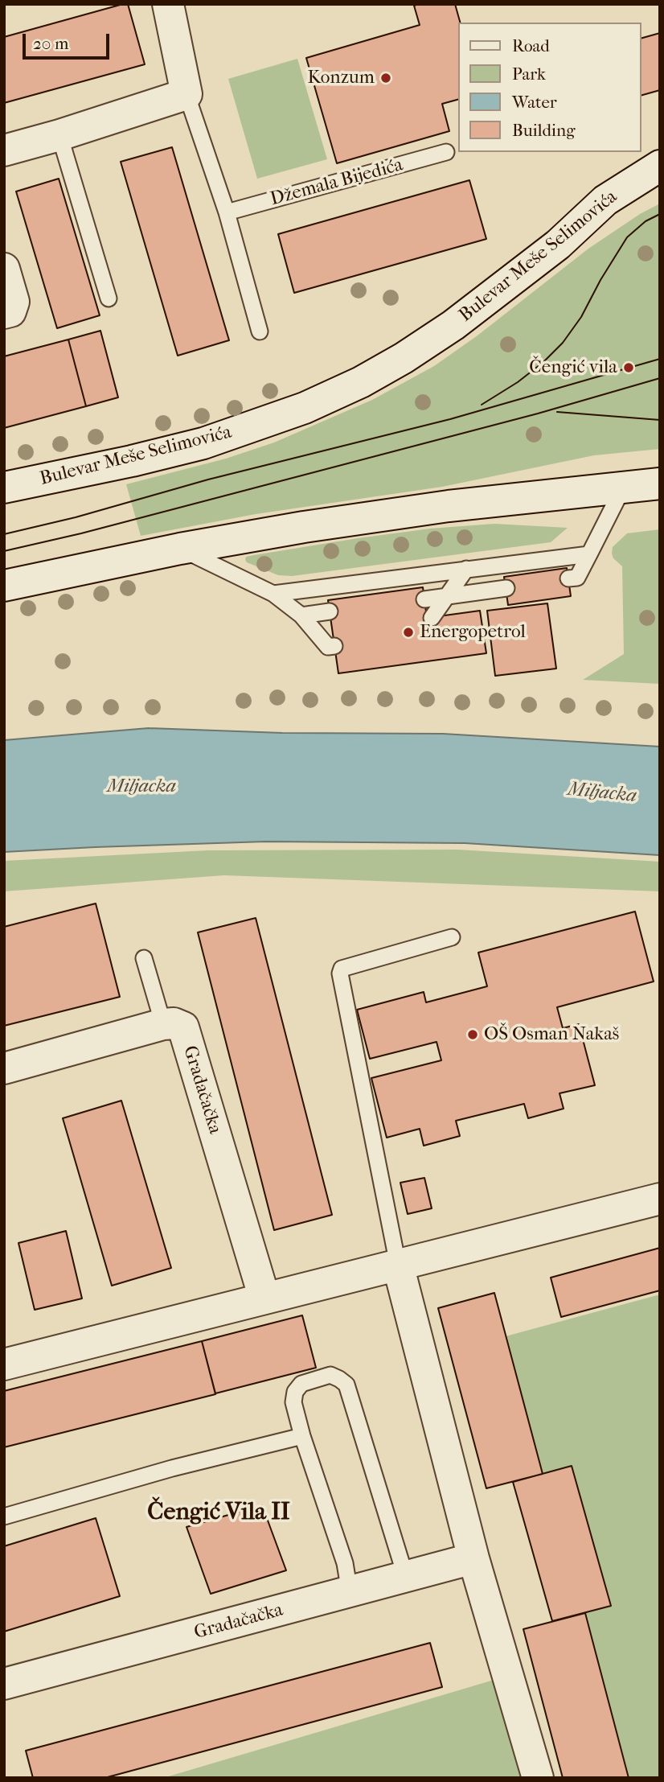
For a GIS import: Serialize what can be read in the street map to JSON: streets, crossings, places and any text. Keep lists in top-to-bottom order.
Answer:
{
  "streets": {
    "street": ["Bulevar Meše Selimovića", "Gradačačka"],
    "lane": ["Džemala Bijedića"]
  },
  "districts": ["Čengić Vila II"],
  "water": ["Miljacka"],
  "places": [
    "Konzum",
    "Čengić vila",
    "Energopetrol",
    "OŠ Osman Nakaš"
  ],
  "legend": [
    "Road",
    "Park",
    "Water",
    "Building"
  ],
  "scale_bar": "20 m"
}
